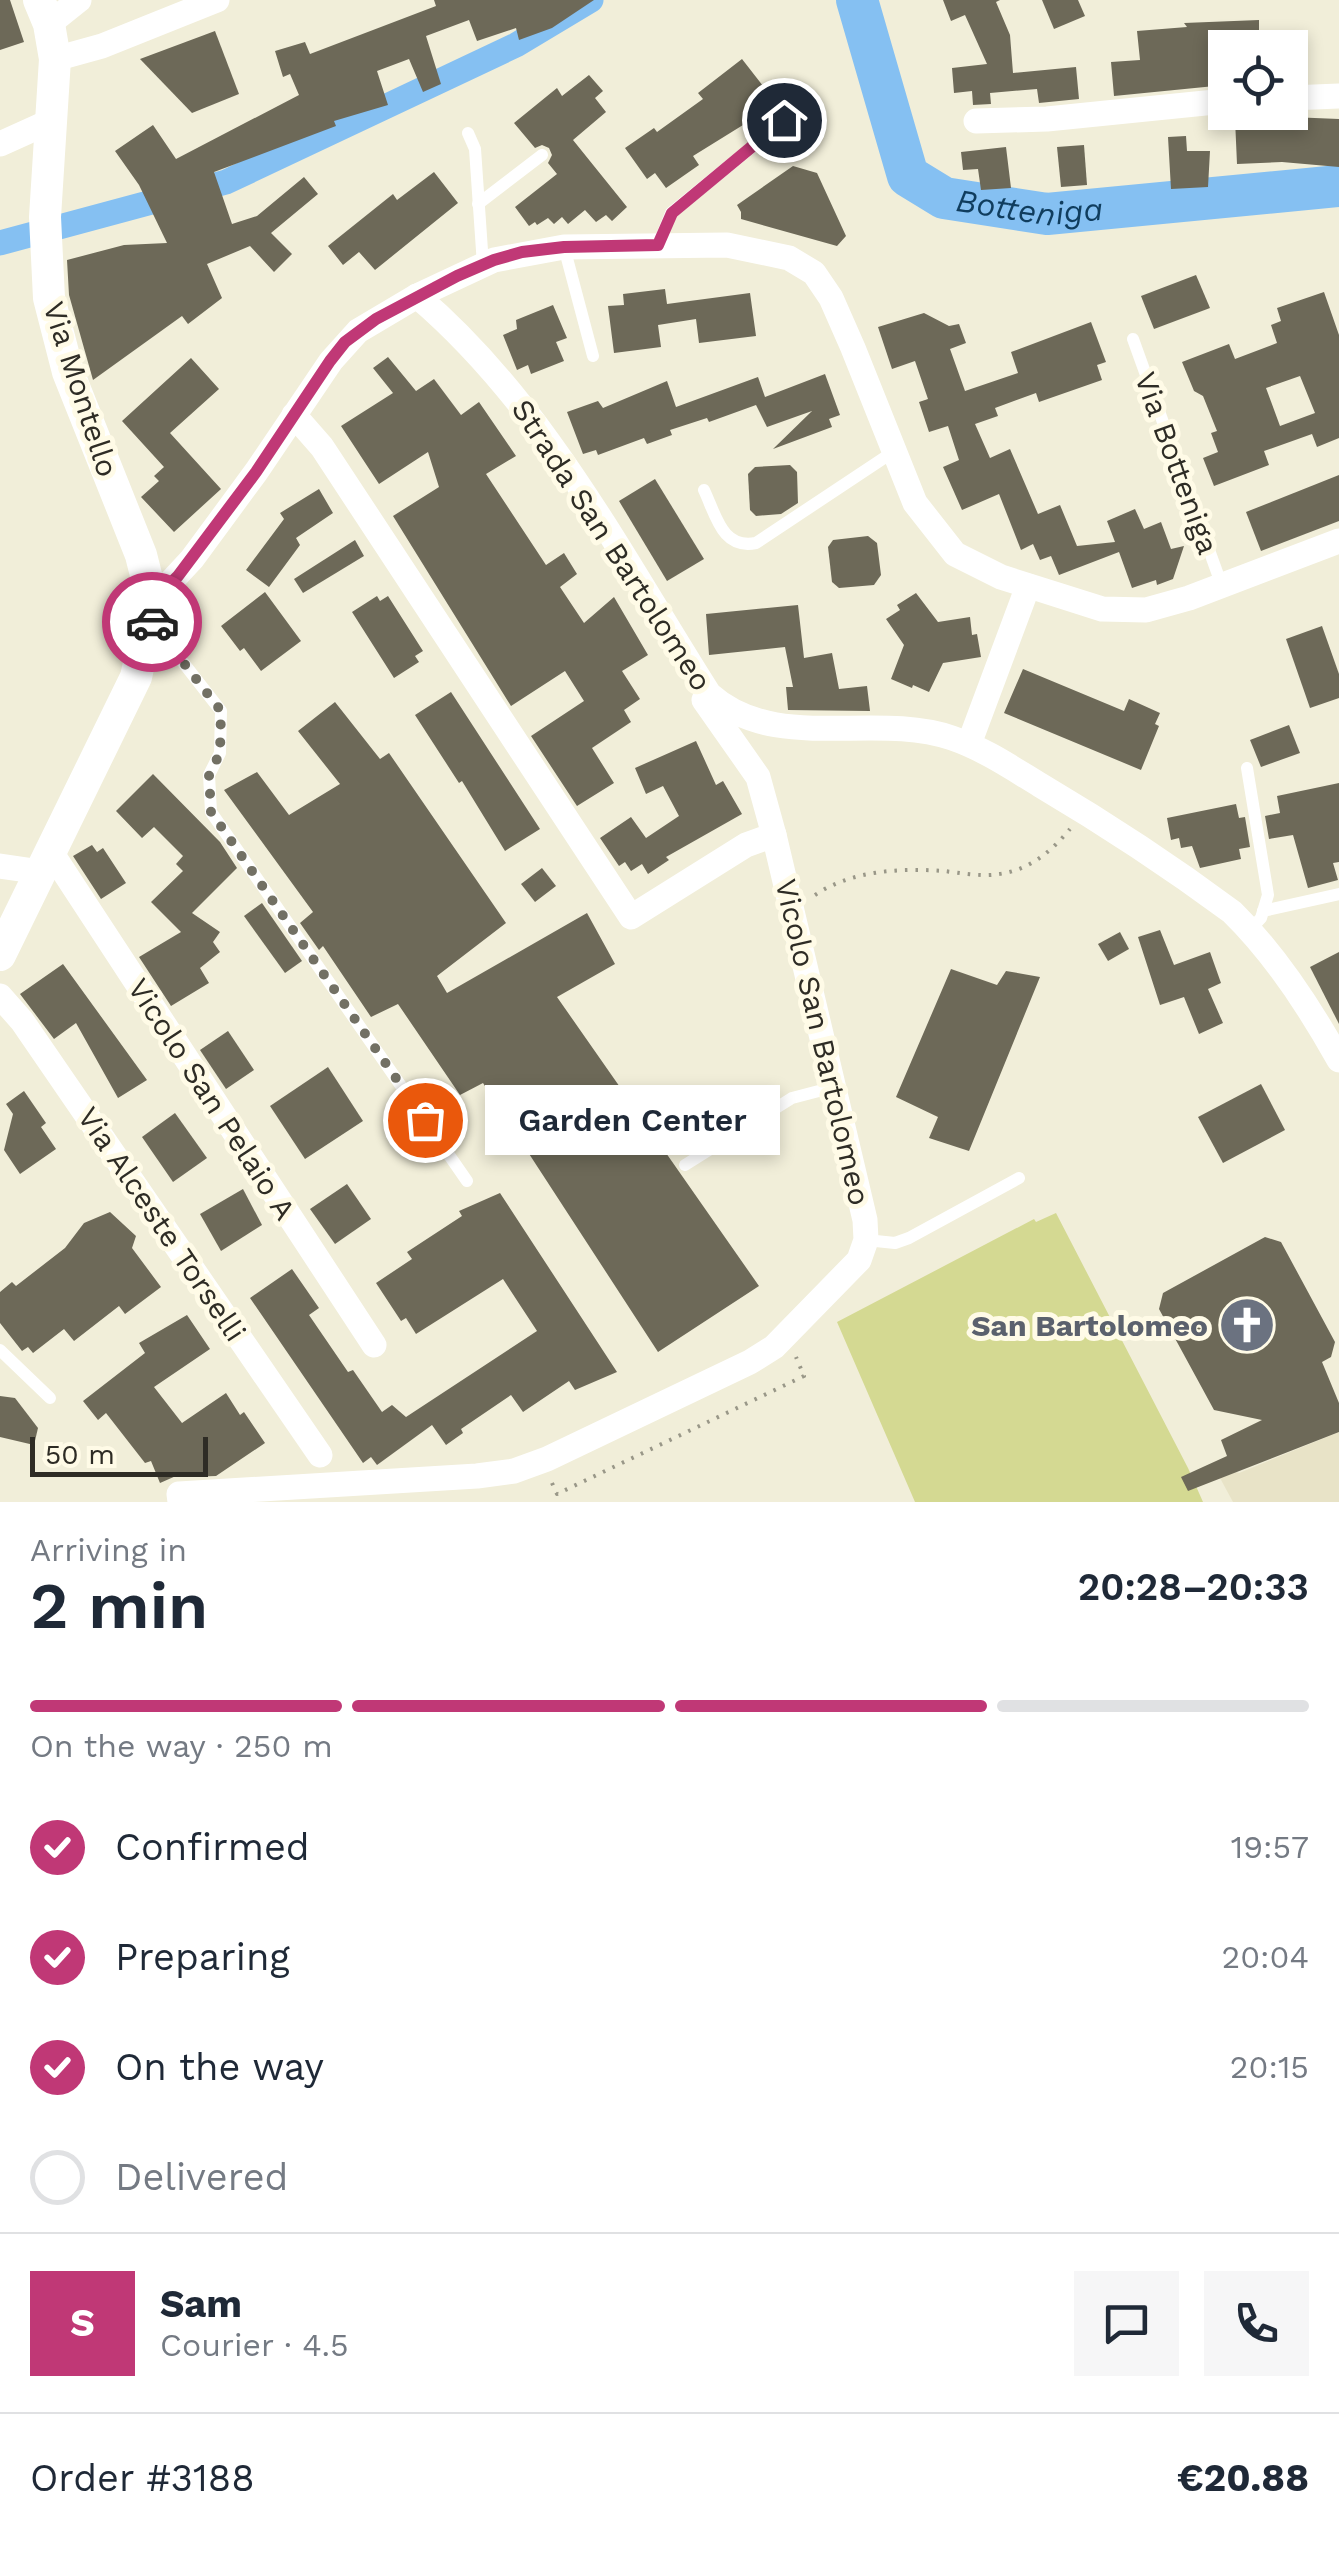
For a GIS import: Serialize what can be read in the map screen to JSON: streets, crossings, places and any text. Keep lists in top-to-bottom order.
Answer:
{
  "streets": {
    "street": [
      "Via Montello",
      "Via Botteniga",
      "Strada San Bartolomeo",
      "Vicolo San Bartolomeo",
      "Vicolo San Pelaio A",
      "Via Alceste Torselli"
    ]
  },
  "crossings": [
    ["Via Botteniga", "Strada San Bartolomeo"],
    ["Strada San Bartolomeo", "Vicolo San Bartolomeo"]
  ],
  "water": ["Botteniga"],
  "places": {
    "other": ["Garden Center"],
    "church": ["San Bartolomeo"]
  },
  "scale_bar": "50 m",
  "page": {
    "bubble": "Garden Center",
    "scale": "50 m",
    "heading": ["2 min", "Arriving in", "20:28–20:33"],
    "panel": [
      "Sam",
      "Courier · 4.5",
      "Order #3188",
      "€20.88"
    ],
    "bar": "On the way · 250 m",
    "list": [
      ["Confirmed", "19:57"],
      ["Preparing", "20:04"],
      ["On the way", "20:15"],
      "Delivered"
    ],
    "round": "S"
  }
}
